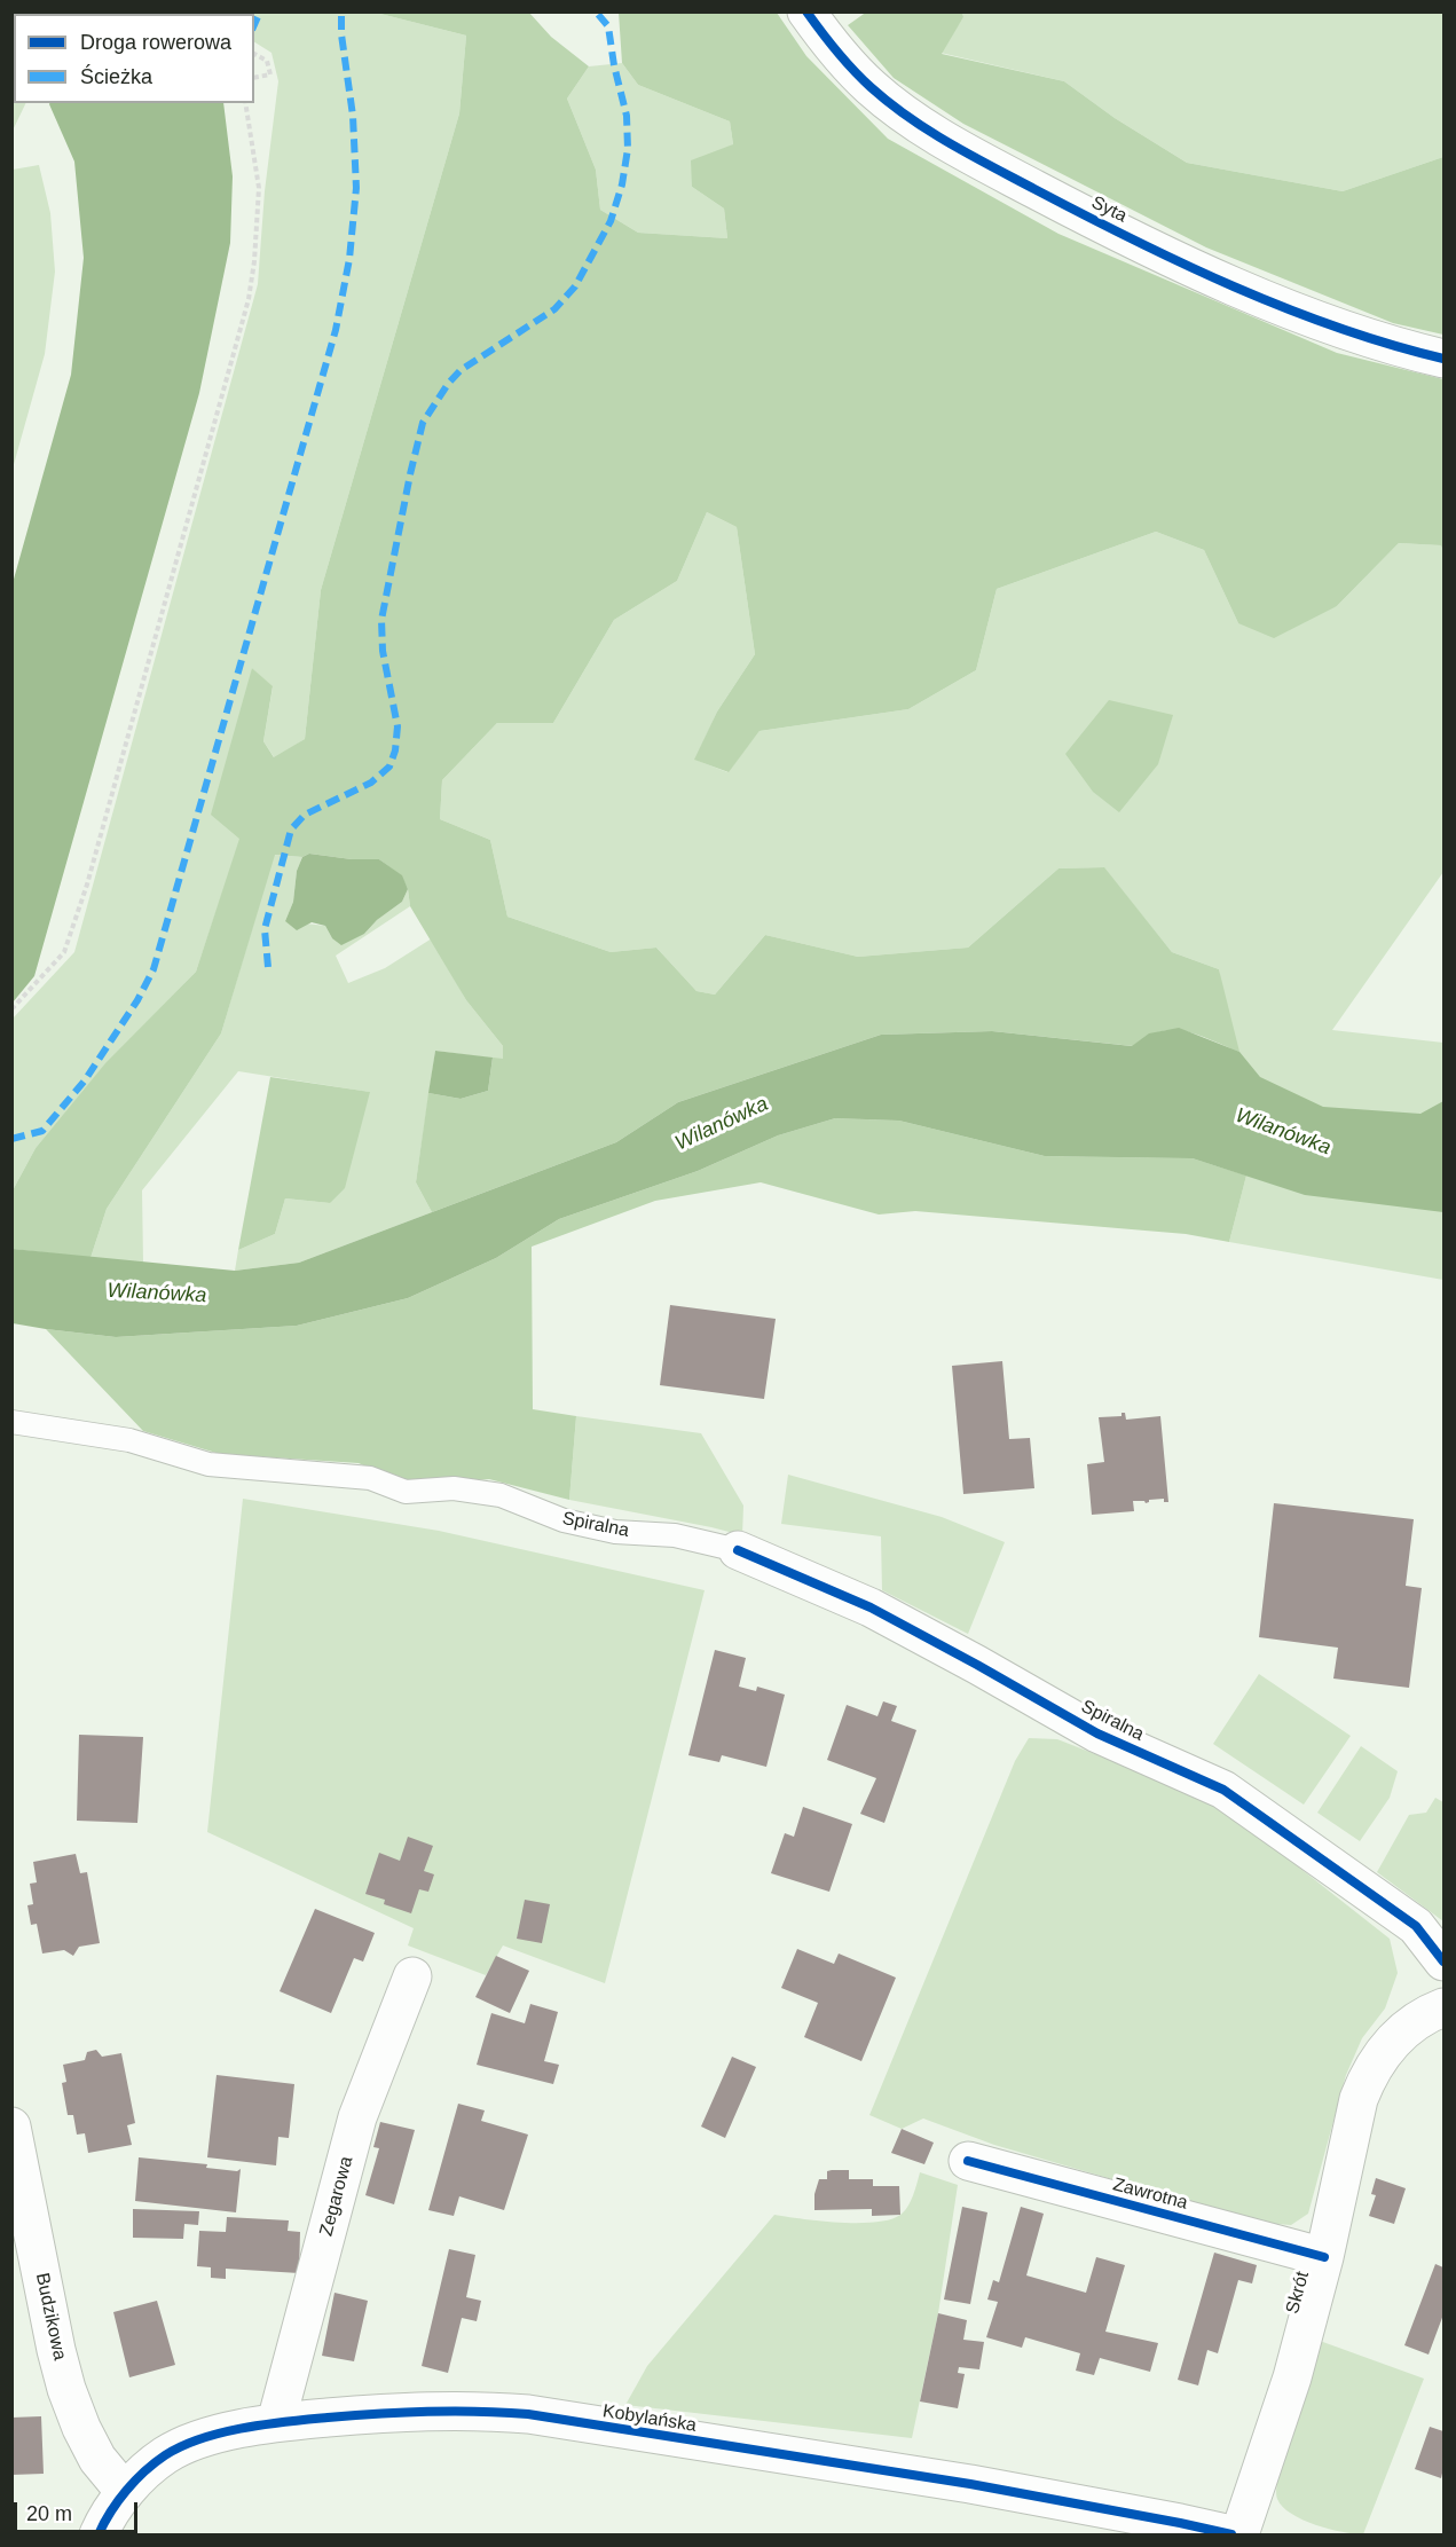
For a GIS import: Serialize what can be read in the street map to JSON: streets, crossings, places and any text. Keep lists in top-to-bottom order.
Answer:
{
  "streets": {
    "street": [
      "Syta",
      "Spiralna",
      "Zawrotna",
      "Zegarowa",
      "Skrót",
      "Budzikowa",
      "Kobylańska"
    ]
  },
  "crossings": [
    ["Zawrotna", "Skrót"],
    ["Zegarowa", "Kobylańska"],
    ["Budzikowa", "Kobylańska"]
  ],
  "water": ["Wilanówka"],
  "legend": ["Droga rowerowa", "Ścieżka"],
  "scale_bar": "20 m"
}
